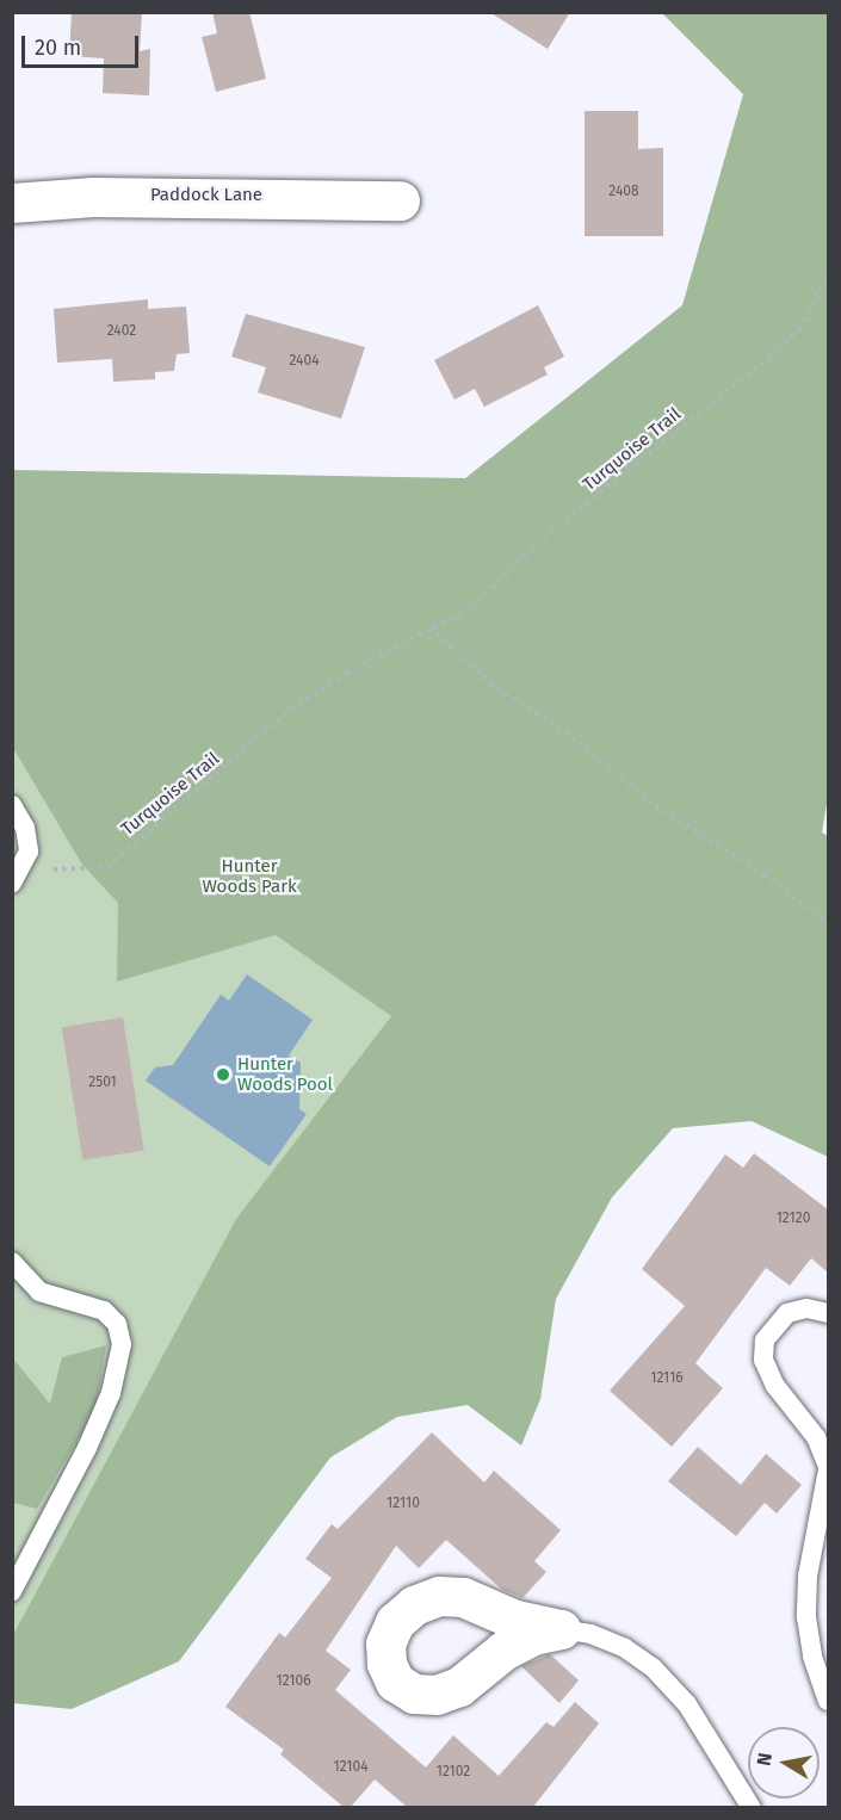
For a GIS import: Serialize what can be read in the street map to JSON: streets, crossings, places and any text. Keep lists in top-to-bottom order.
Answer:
{
  "streets": {
    "street": ["Paddock Lane"],
    "path": ["Turquoise Trail"]
  },
  "parks": ["Hunter Woods Park"],
  "places": ["Hunter Woods Pool"],
  "house_numbers": [
    "2408",
    "2402",
    "2404",
    "2501",
    "12120",
    "12116",
    "12110",
    "12106",
    "12104",
    "12102"
  ],
  "scale_bar": "20 m",
  "north": "left"
}
